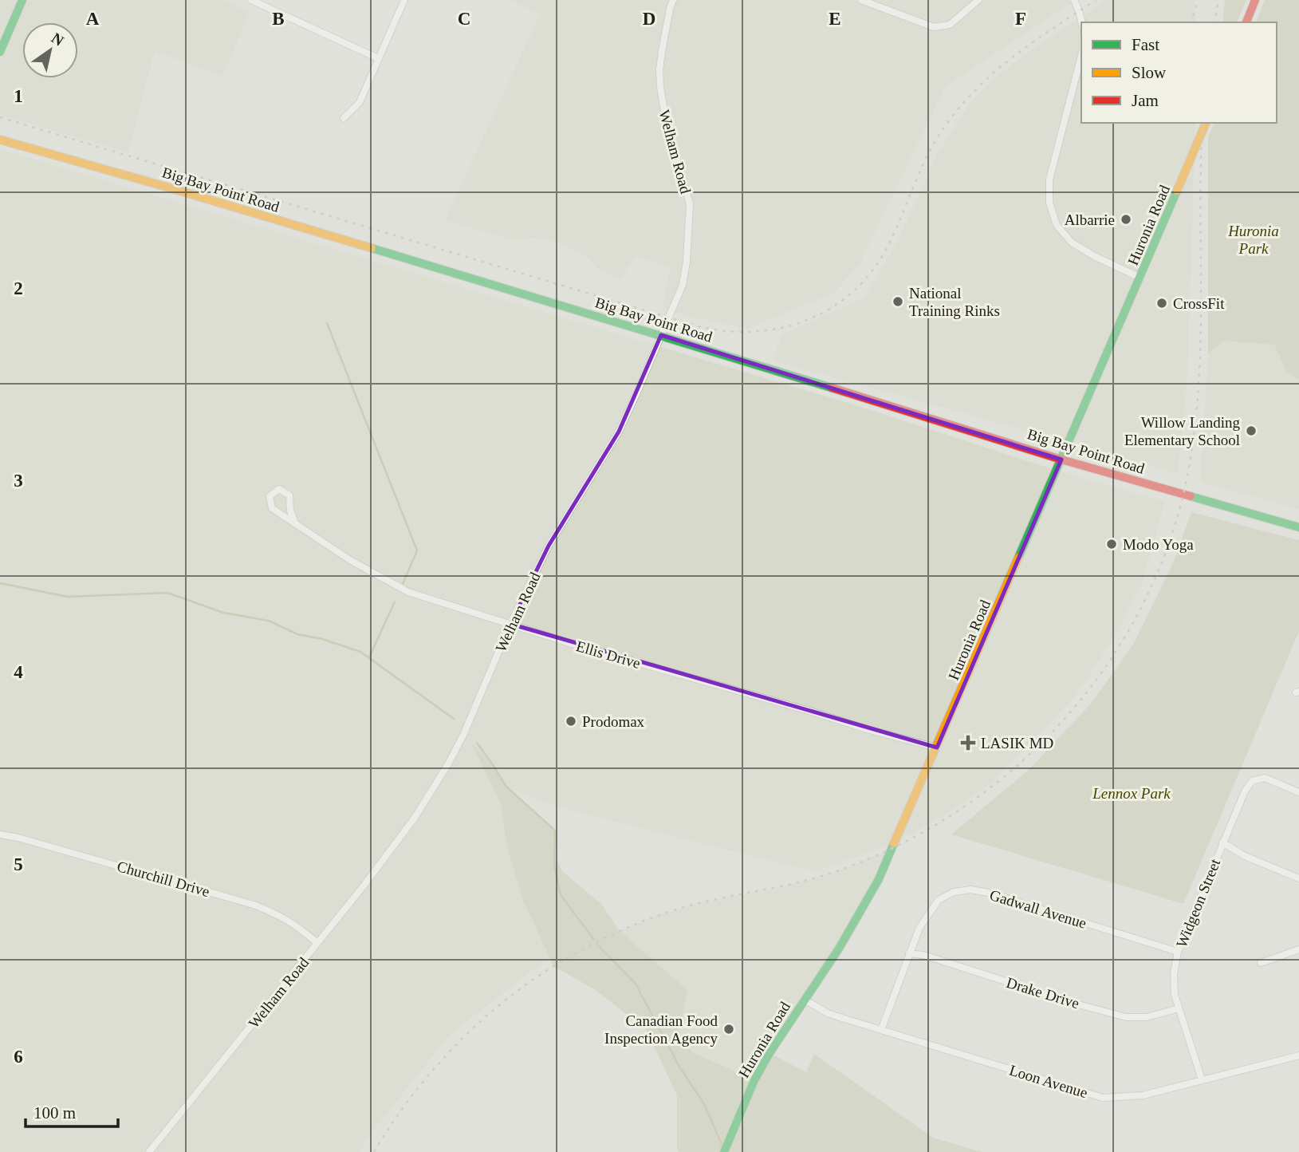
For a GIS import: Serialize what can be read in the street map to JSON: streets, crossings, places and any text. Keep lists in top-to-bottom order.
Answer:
{
  "streets": {
    "street": [
      "Welham Road",
      "Big Bay Point Road",
      "Huronia Road",
      "Ellis Drive",
      "Churchill Drive",
      "Widgeon Street",
      "Gadwall Avenue",
      "Drake Drive",
      "Loon Avenue"
    ]
  },
  "crossings": [
    ["Welham Road", "Big Bay Point Road"],
    ["Welham Road", "Ellis Drive"],
    ["Welham Road", "Churchill Drive"],
    ["Big Bay Point Road", "Huronia Road"],
    ["Huronia Road", "Ellis Drive"],
    ["Huronia Road", "Loon Avenue"],
    ["Widgeon Street", "Gadwall Avenue"],
    ["Widgeon Street", "Drake Drive"],
    ["Widgeon Street", "Loon Avenue"],
    ["Gadwall Avenue", "Drake Drive"],
    ["Gadwall Avenue", "Loon Avenue"]
  ],
  "parks": ["Huronia Park", "Lennox Park"],
  "places": {
    "other": [
      "Albarrie",
      "National Training Rinks",
      "CrossFit",
      "Willow Landing Elementary School",
      "Modo Yoga",
      "Prodomax",
      "Canadian Food Inspection Agency"
    ],
    "health": ["LASIK MD"]
  },
  "legend": ["Fast", "Slow", "Jam"],
  "scale_bar": "100 m",
  "north": "top right",
  "grid": {
    "columns": [
      "A",
      "B",
      "C",
      "D",
      "E",
      "F"
    ],
    "rows": [
      "1",
      "2",
      "3",
      "4",
      "5",
      "6"
    ]
  }
}
